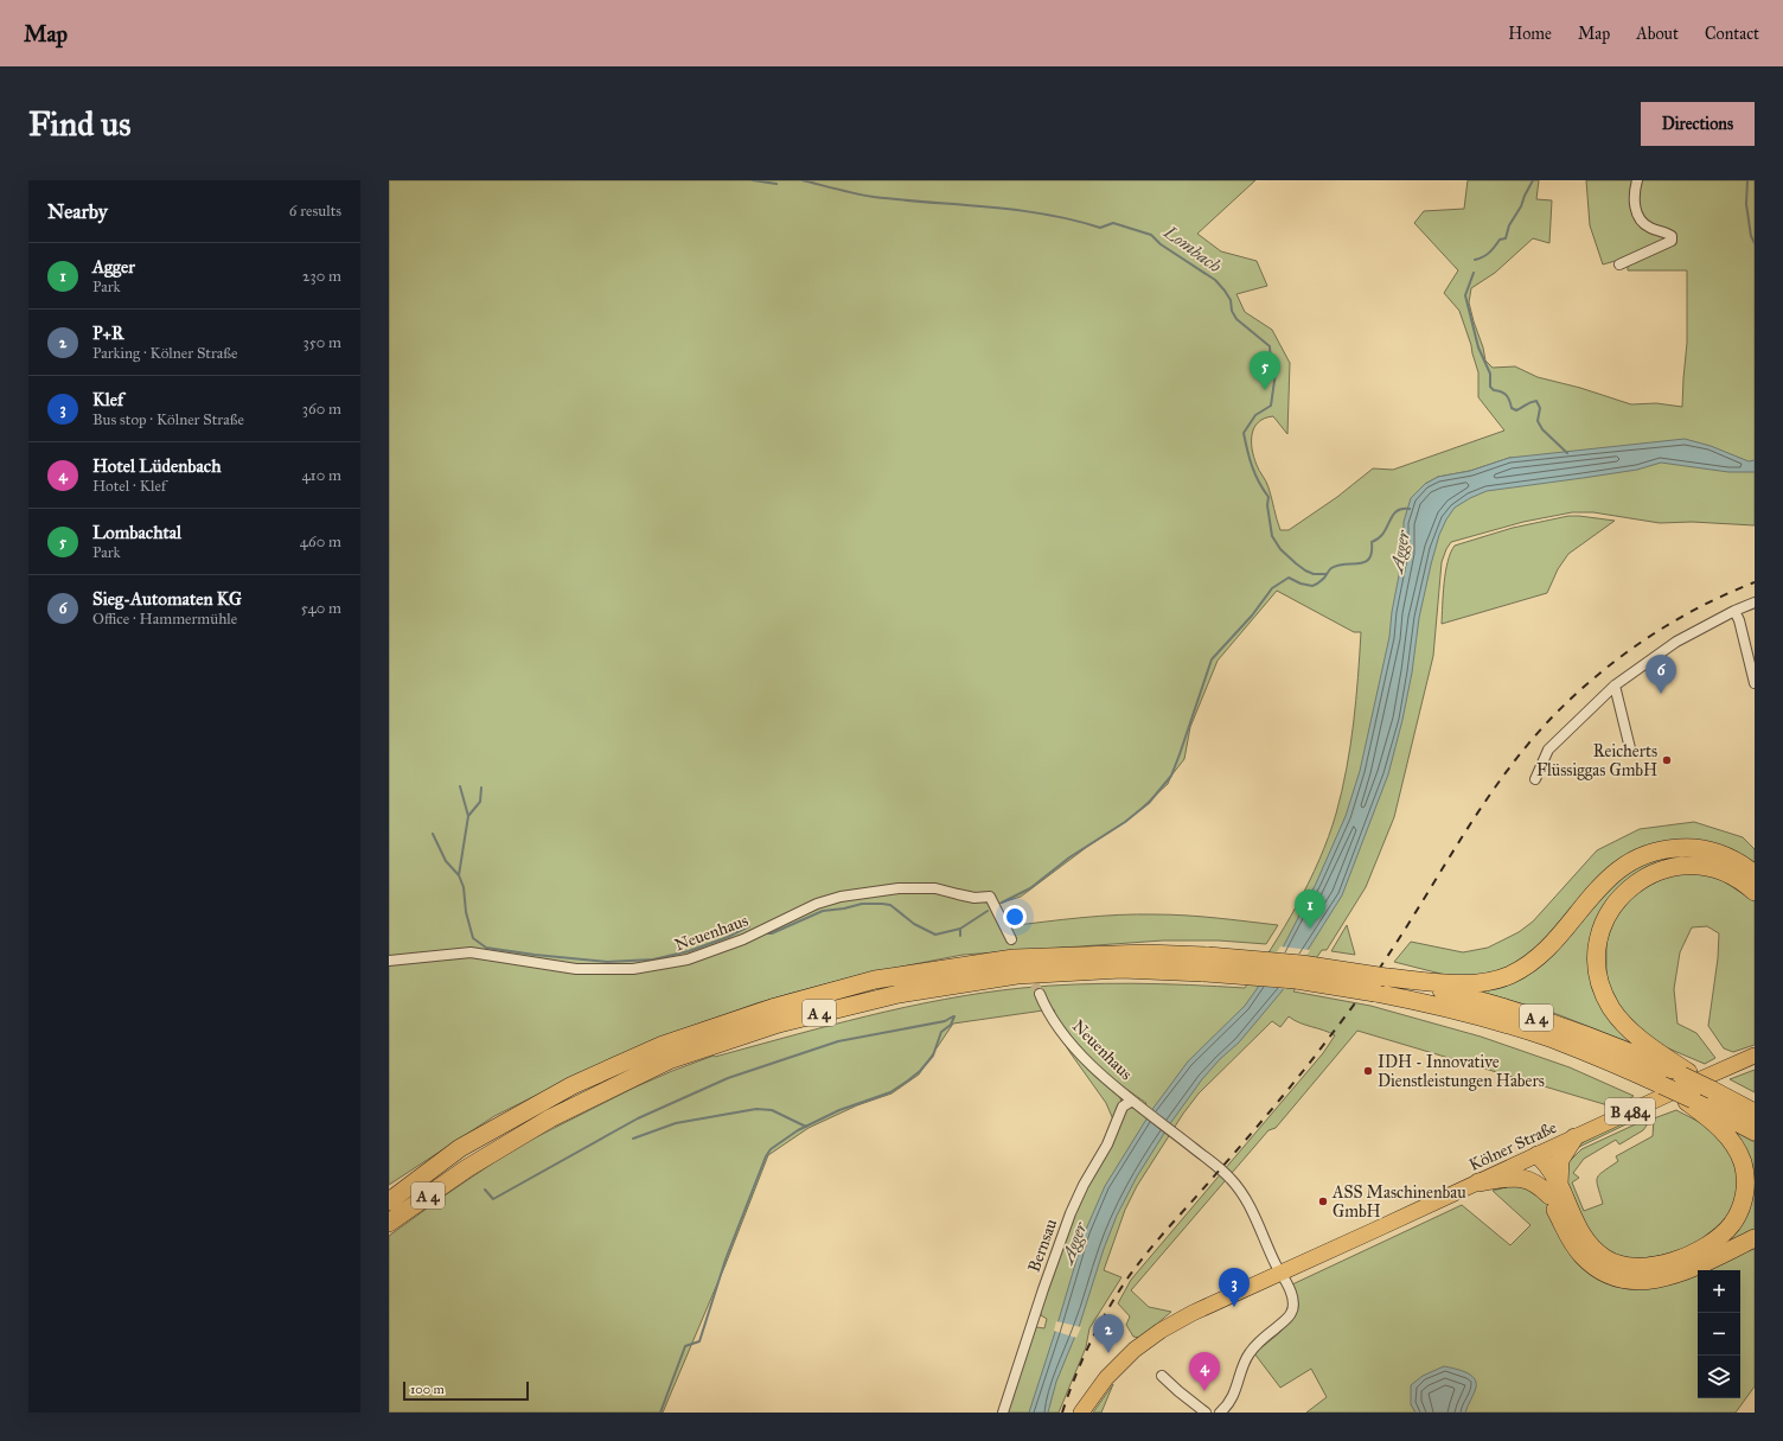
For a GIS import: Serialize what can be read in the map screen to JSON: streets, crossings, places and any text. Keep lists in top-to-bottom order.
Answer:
{
  "streets": {
    "highway": ["A 4"],
    "main road": ["B 484", "Kölner Straße"],
    "street": ["Neuenhaus", "Bernsau"]
  },
  "crossings": [
    ["Neuenhaus", "Kölner Straße"],
    ["Neuenhaus", "Bernsau"]
  ],
  "water": ["Lombach", "Agger"],
  "places": ["Reicherts Flüssiggas GmbH", "IDH - Innovative Dienstleistungen Habers", "ASS Maschinenbau GmbH"],
  "scale_bar": "100 m",
  "page": {
    "header": "Map",
    "nav": [
      "Home",
      "Map",
      "About",
      "Contact"
    ],
    "buttons": "Directions",
    "title": "Find us",
    "heading": ["Nearby", "6 results"],
    "list": [
      {
        "mark": "1",
        "name": "Agger",
        "note": "Park",
        "value": "230 m"
      },
      {
        "mark": "2",
        "name": "P+R",
        "note": "Parking · Kölner Straße",
        "value": "350 m"
      },
      {
        "mark": "3",
        "name": "Klef",
        "note": "Bus stop · Kölner Straße",
        "value": "360 m"
      },
      {
        "mark": "4",
        "name": "Hotel Lüdenbach",
        "note": "Hotel · Klef",
        "value": "410 m"
      },
      {
        "mark": "5",
        "name": "Lombachtal",
        "note": "Park",
        "value": "460 m"
      },
      {
        "mark": "6",
        "name": "Sieg-Automaten KG",
        "note": "Office · Hammermühle",
        "value": "540 m"
      }
    ],
    "pins": [
      "5",
      "6",
      "1",
      "3",
      "2",
      "4"
    ],
    "map_buttons": ["+", "−"],
    "scale": "100 m"
  }
}
